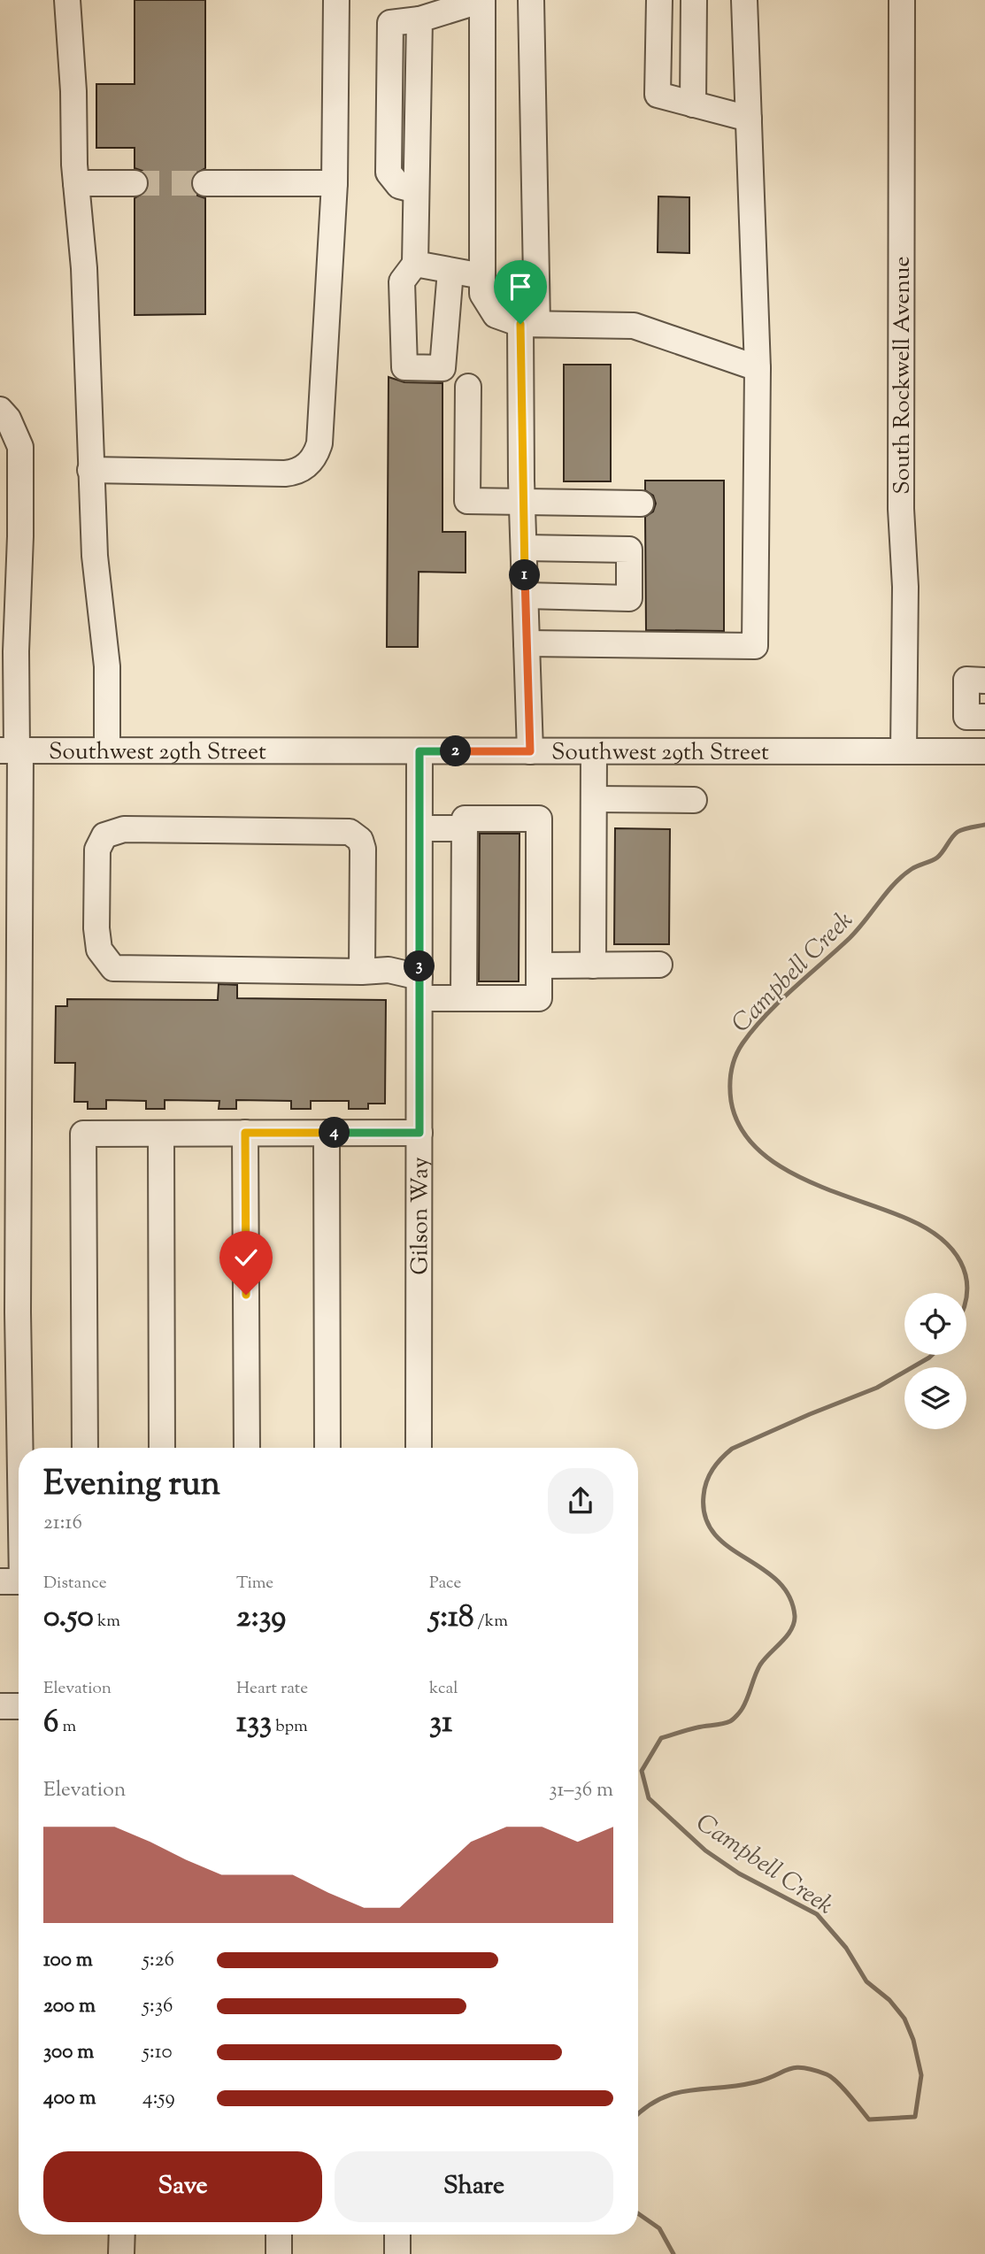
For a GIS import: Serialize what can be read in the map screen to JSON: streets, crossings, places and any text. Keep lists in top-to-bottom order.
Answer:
{
  "streets": {
    "street": ["South Rockwell Avenue", "Southwest 29th Street", "Gilson Way"]
  },
  "crossings": [
    ["South Rockwell Avenue", "Southwest 29th Street"],
    ["Southwest 29th Street", "Gilson Way"]
  ],
  "water": ["Campbell Creek"],
  "page": {
    "pins": [
      "1",
      "2",
      "3",
      "4"
    ],
    "heading": ["Evening run", "21:16"],
    "stats": [
      ["Distance", "0.50 km"],
      ["Time", "2:39"],
      ["Pace", "5:18 /km"],
      ["Elevation", "6 m"],
      ["Heart rate", "133 bpm"],
      ["kcal", "31"]
    ],
    "chart": ["Elevation", "31–36 m"],
    "list": [
      {
        "name": "100 m",
        "note": "5:26"
      },
      {
        "name": "200 m",
        "note": "5:36"
      },
      {
        "name": "300 m",
        "note": "5:10"
      },
      {
        "name": "400 m",
        "note": "4:59"
      }
    ],
    "buttons": ["Save", "Share"]
  }
}
